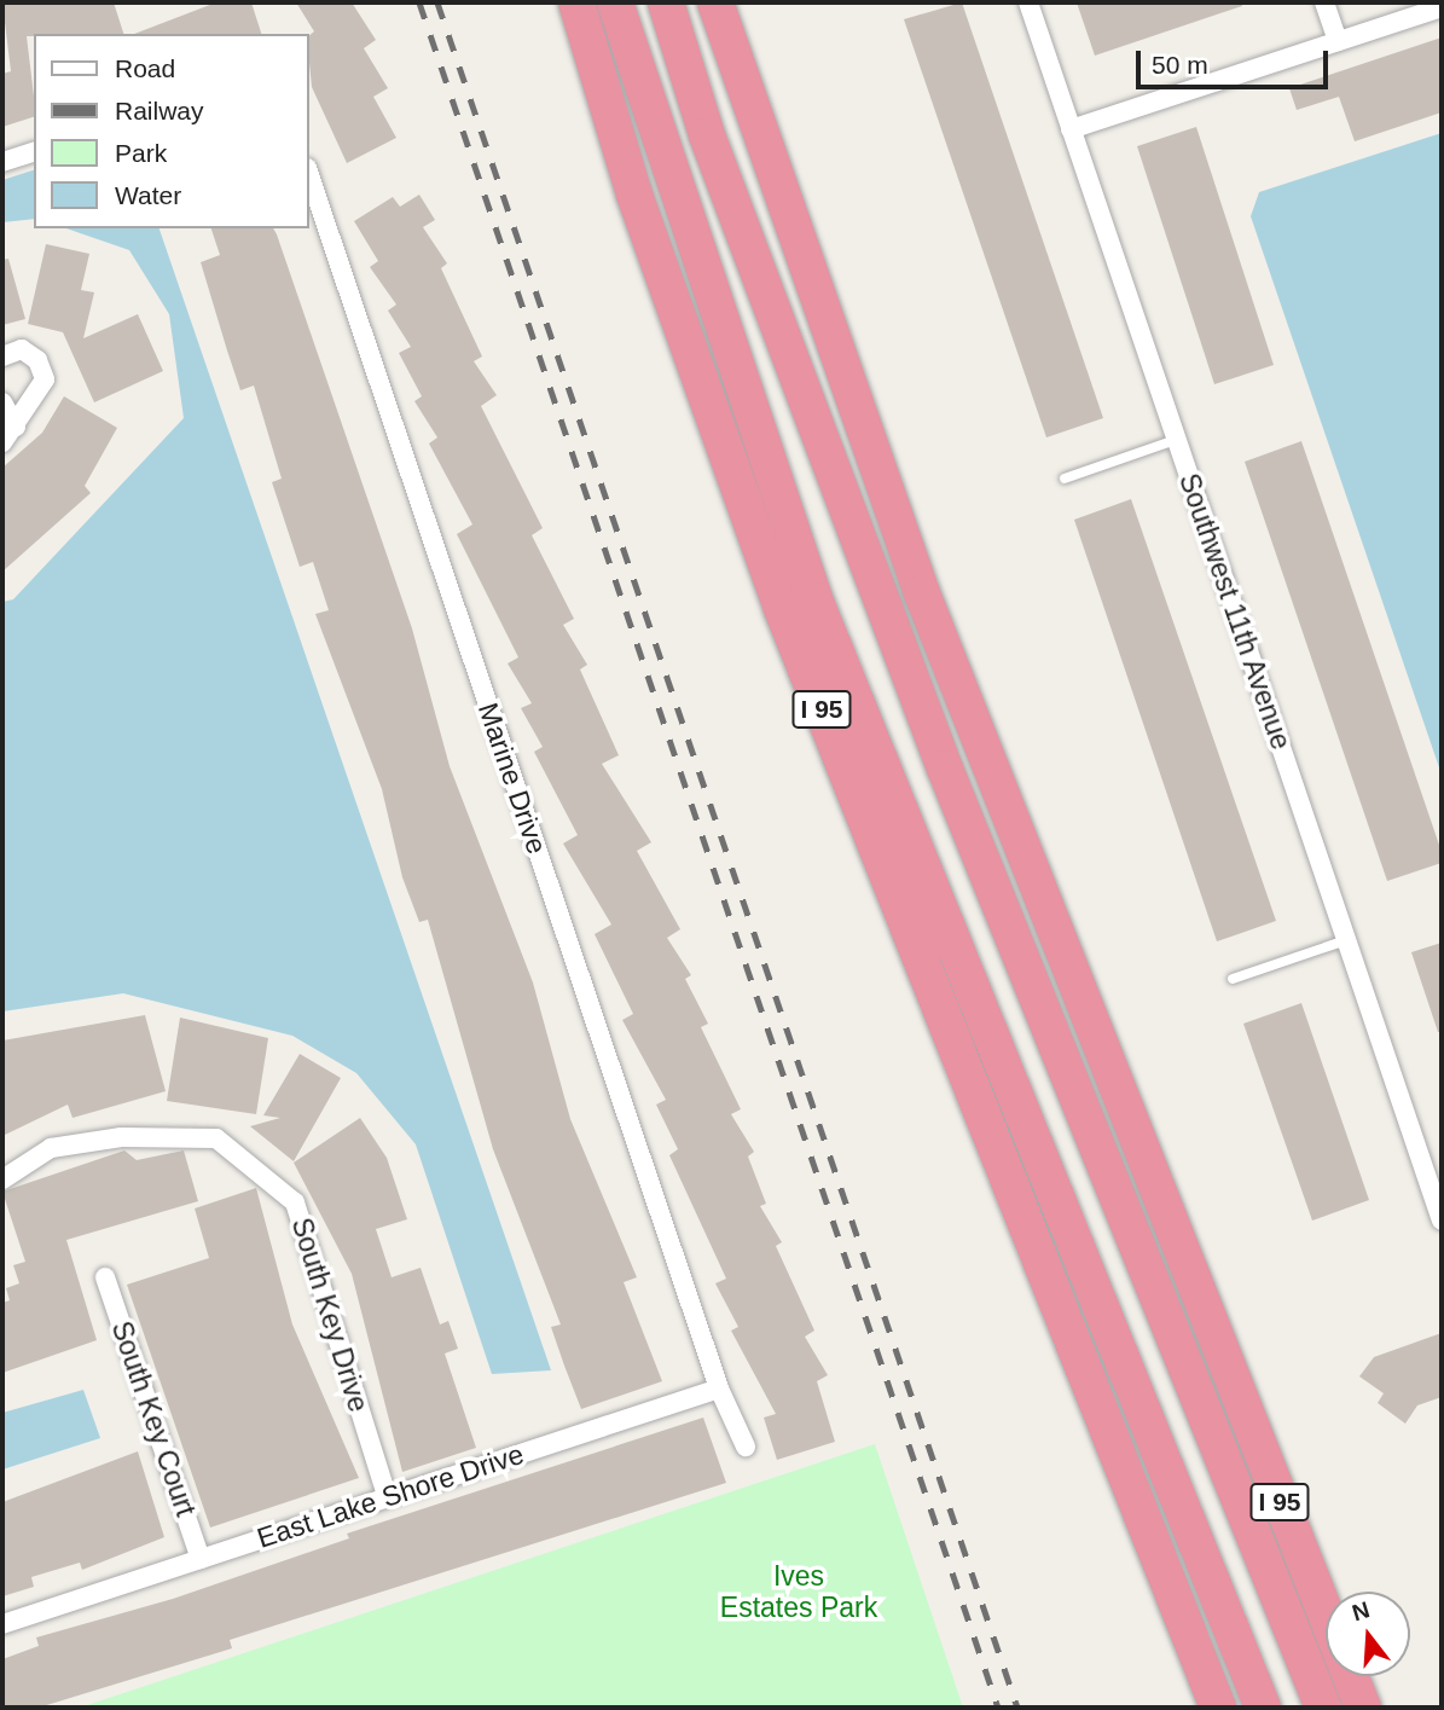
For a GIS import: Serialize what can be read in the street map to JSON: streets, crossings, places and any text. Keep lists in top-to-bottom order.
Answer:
{
  "streets": {
    "highway": ["I 95"],
    "street": [
      "Southwest 11th Avenue",
      "Marine Drive",
      "South Key Drive",
      "South Key Court",
      "East Lake Shore Drive"
    ]
  },
  "crossings": [
    ["Marine Drive", "East Lake Shore Drive"],
    ["South Key Drive", "East Lake Shore Drive"],
    ["South Key Court", "East Lake Shore Drive"]
  ],
  "parks": ["Ives Estates Park"],
  "legend": [
    "Road",
    "Railway",
    "Park",
    "Water"
  ],
  "scale_bar": "50 m",
  "north": "top"
}
